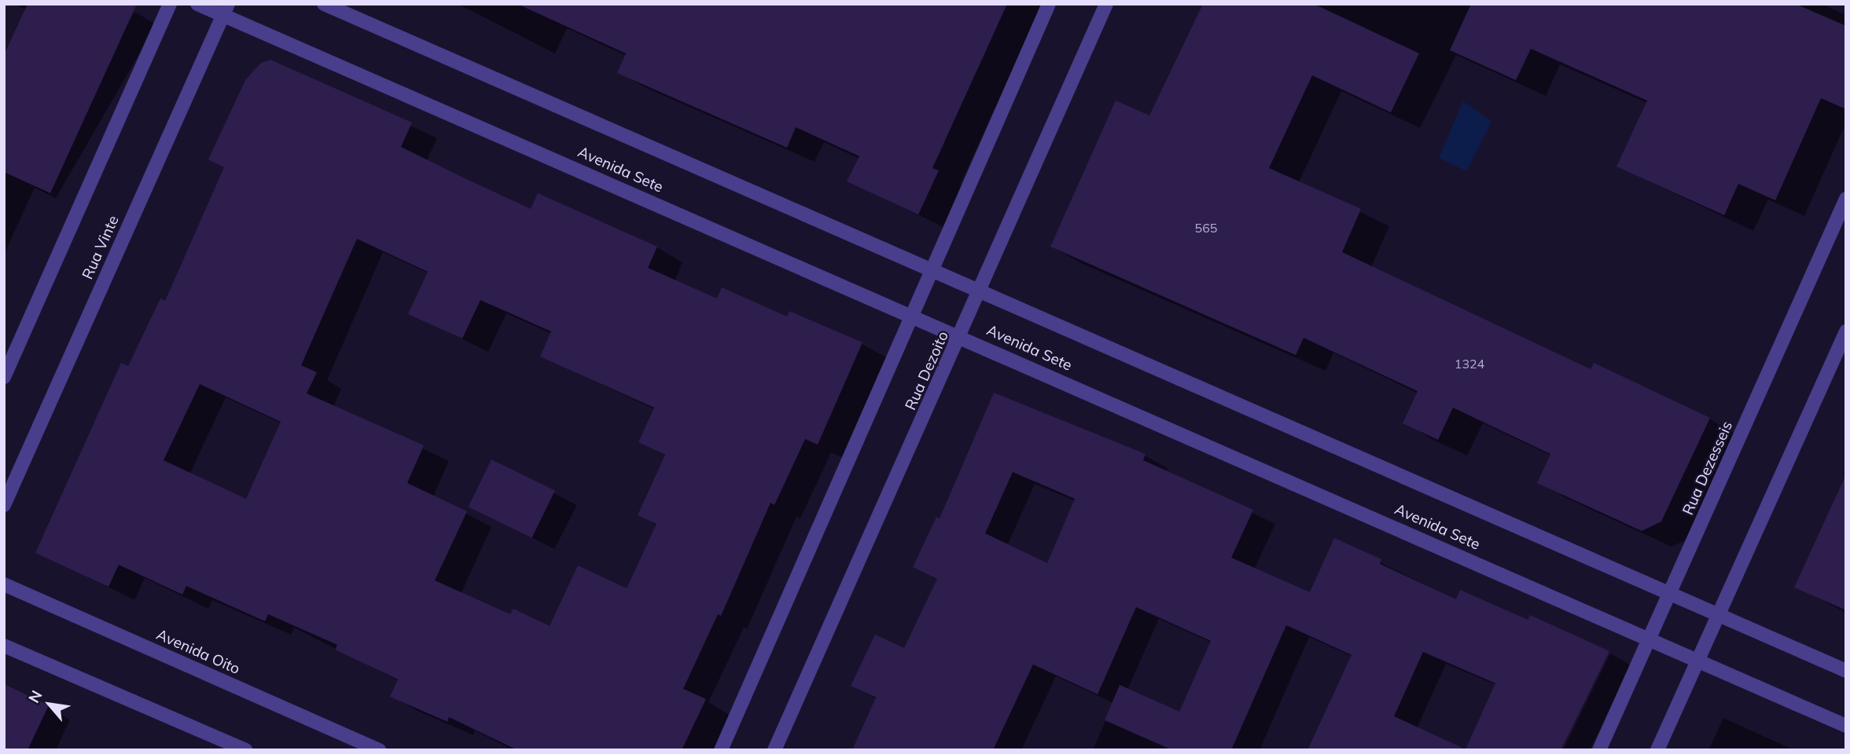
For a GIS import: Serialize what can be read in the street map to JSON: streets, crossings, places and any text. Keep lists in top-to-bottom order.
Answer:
{
  "streets": {
    "street": [
      "Avenida Sete",
      "Rua Vinte",
      "Rua Dezoito",
      "Rua Dezesseis",
      "Avenida Oito"
    ]
  },
  "crossings": [
    ["Avenida Sete", "Rua Vinte"],
    ["Avenida Sete", "Rua Dezoito"],
    ["Avenida Sete", "Rua Dezesseis"]
  ],
  "house_numbers": ["565", "1324"],
  "north": "top left"
}
